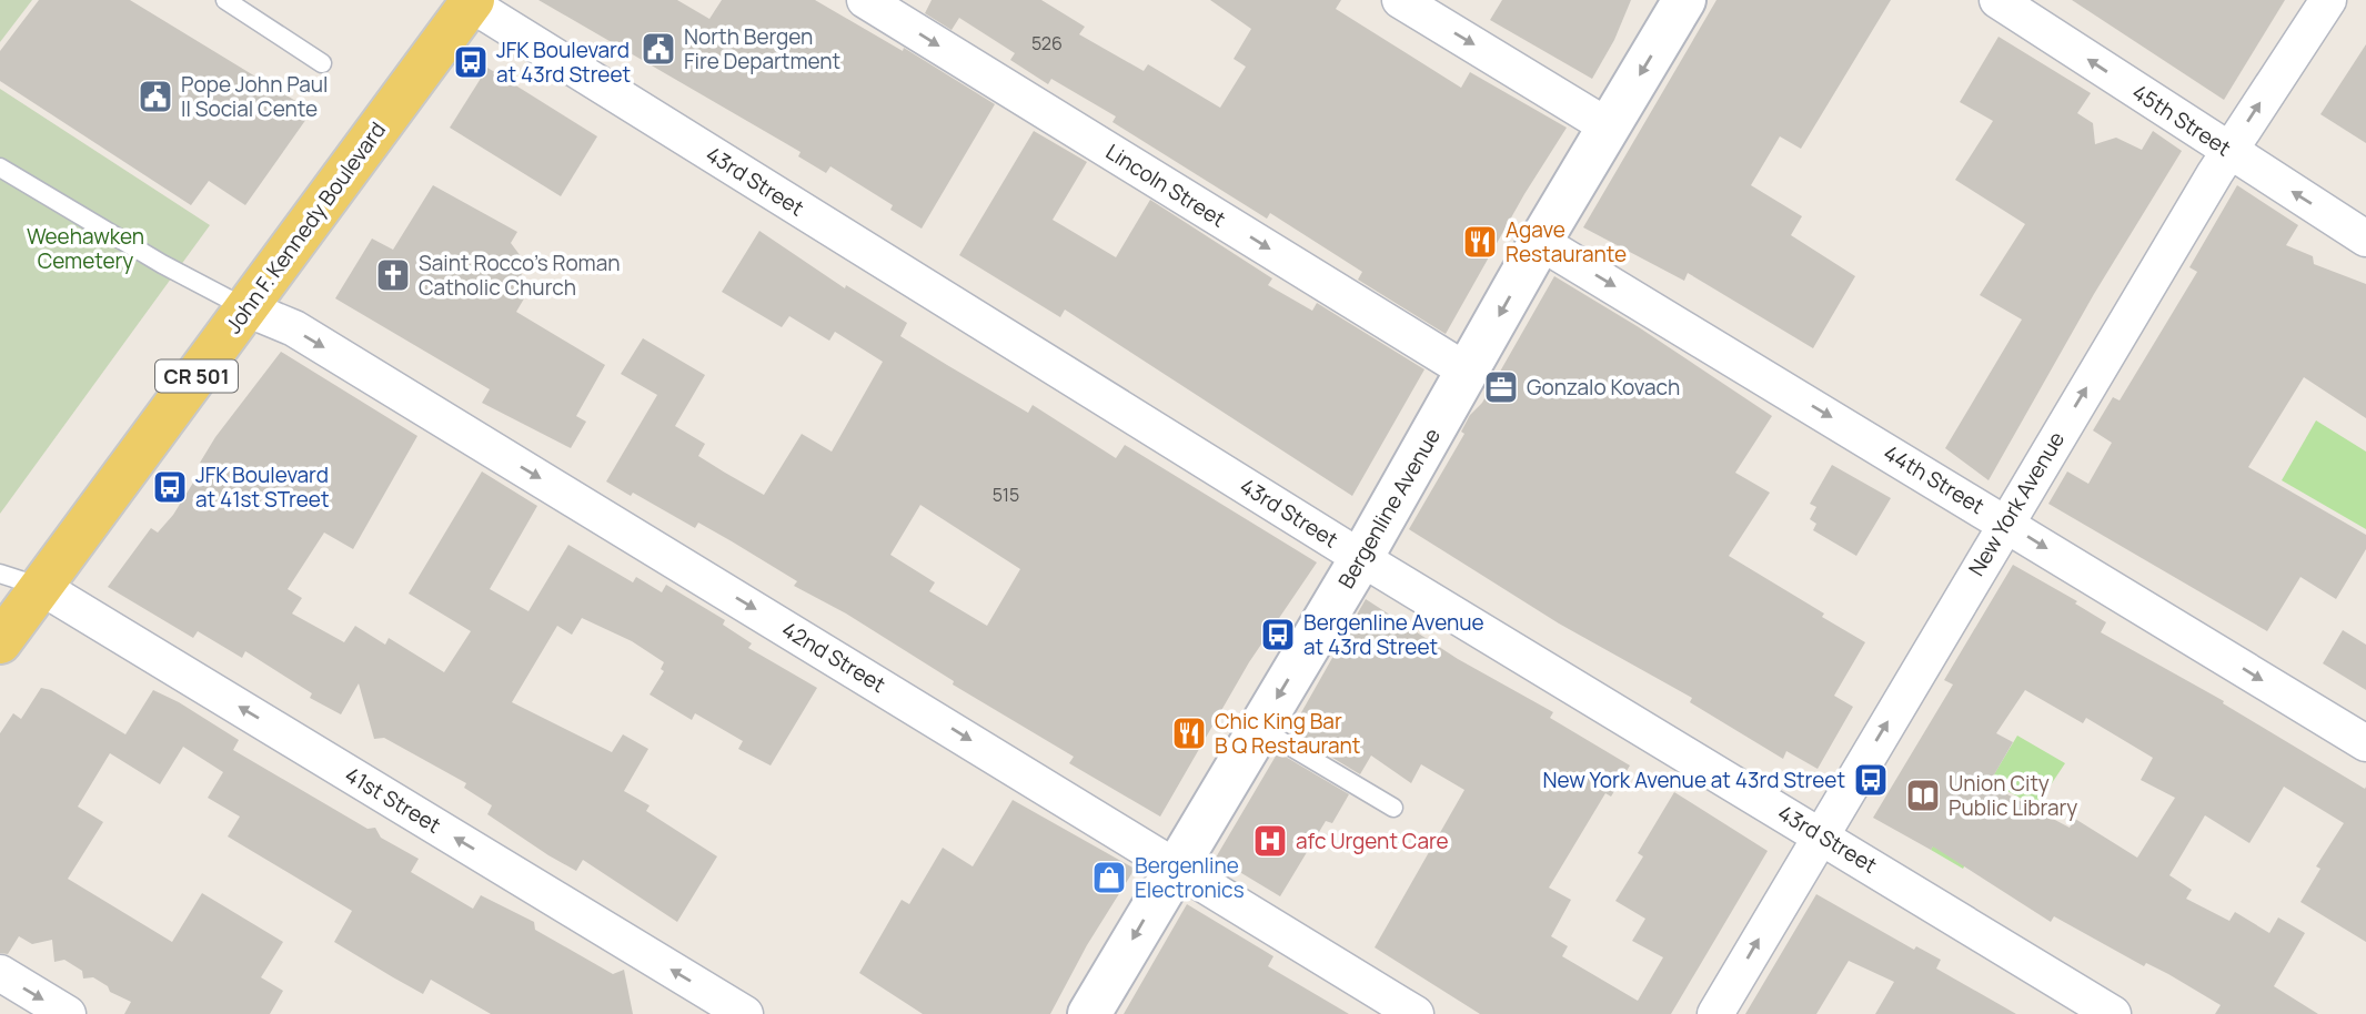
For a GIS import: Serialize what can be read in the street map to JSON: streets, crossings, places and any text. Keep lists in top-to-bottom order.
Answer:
{
  "streets": {
    "main road": ["John F. Kennedy Boulevard", "CR 501"],
    "street": [
      "45th Street",
      "43rd Street",
      "Lincoln Street",
      "44th Street",
      "New York Avenue",
      "Bergenline Avenue",
      "42nd Street",
      "41st Street"
    ]
  },
  "crossings": [
    ["45th Street", "New York Avenue"],
    ["43rd Street", "John F. Kennedy Boulevard"],
    ["43rd Street", "New York Avenue"],
    ["43rd Street", "Bergenline Avenue"],
    ["Lincoln Street", "Bergenline Avenue"],
    ["John F. Kennedy Boulevard", "42nd Street"],
    ["John F. Kennedy Boulevard", "41st Street"],
    ["44th Street", "New York Avenue"],
    ["44th Street", "Bergenline Avenue"],
    ["Bergenline Avenue", "42nd Street"]
  ],
  "one_way": [
    "45th Street",
    "44th Street",
    "New York Avenue",
    "Bergenline Avenue",
    "42nd Street",
    "41st Street"
  ],
  "parks": ["Weehawken Cemetery"],
  "places": {
    "public building": ["North Bergen Fire Department", "Pope John Paul II Social Cente"],
    "bus stop": [
      "JFK Boulevard at 43rd Street",
      "JFK Boulevard at 41st STreet",
      "Bergenline Avenue at 43rd Street",
      "New York Avenue at 43rd Street"
    ],
    "restaurant": ["Agave Restaurante", "Chic King Bar B Q Restaurant"],
    "church": ["Saint Rocco's Roman Catholic Church"],
    "office": ["Gonzalo Kovach"],
    "library": ["Union City Public Library"],
    "hospital": ["afc Urgent Care"],
    "shop": ["Bergenline Electronics"]
  },
  "house_numbers": ["526", "515"]
}
